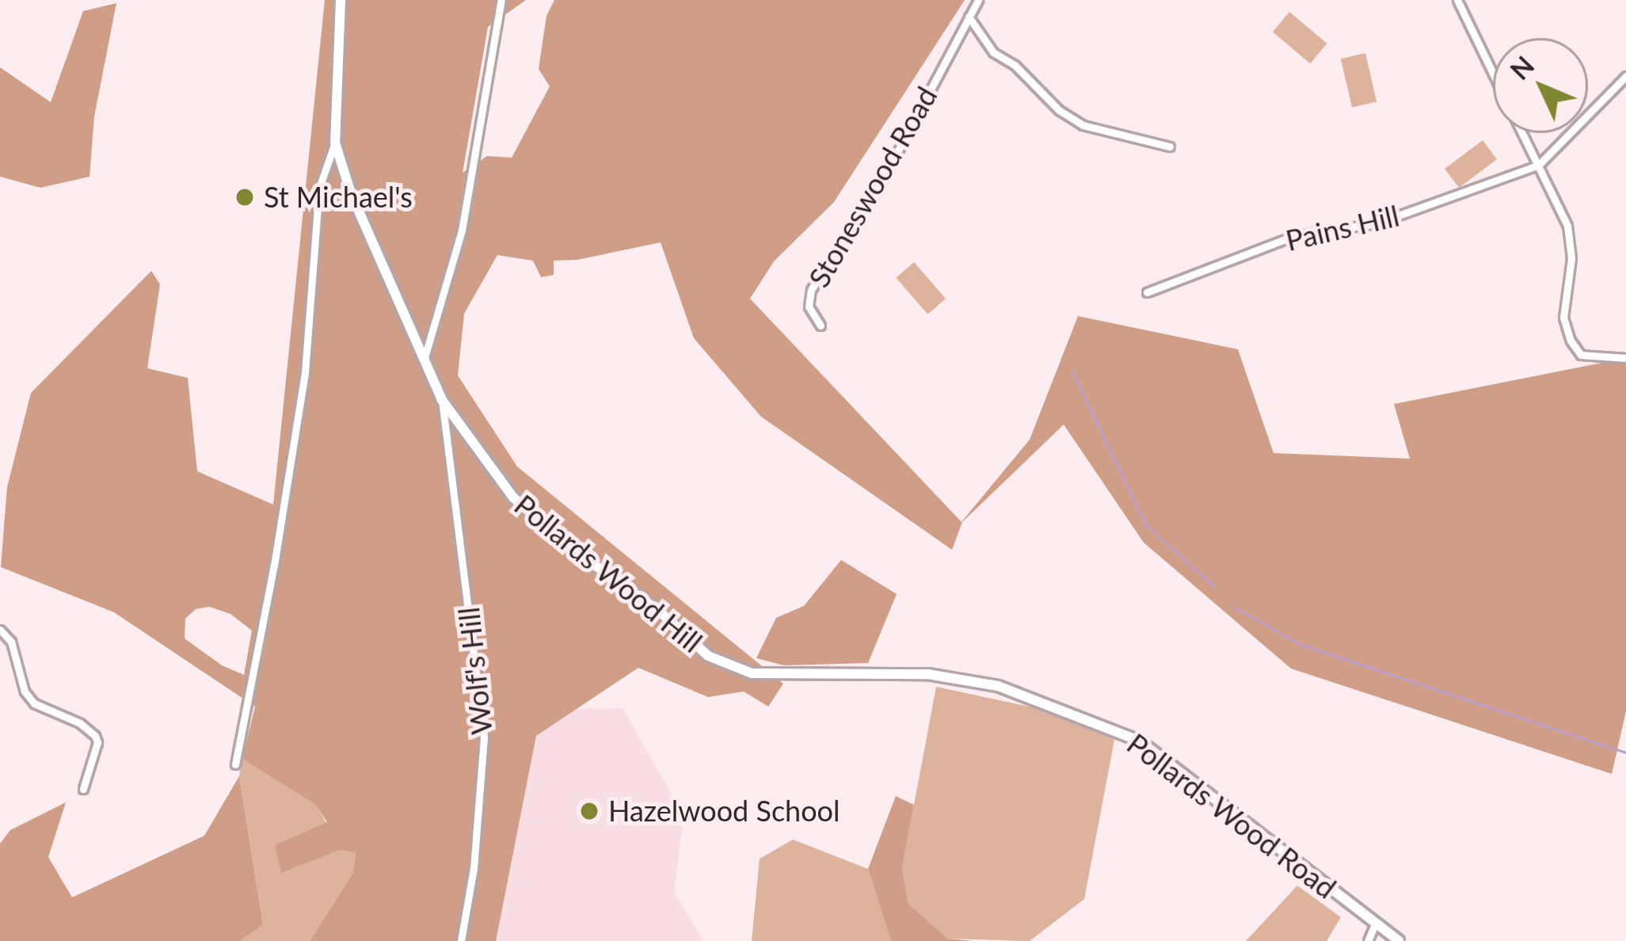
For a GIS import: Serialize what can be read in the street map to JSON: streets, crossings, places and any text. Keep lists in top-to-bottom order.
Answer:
{
  "streets": {
    "street": [
      "Stoneswood Road",
      "Pains Hill",
      "Pollards Wood Hill",
      "Wolf's Hill",
      "Pollards Wood Road"
    ]
  },
  "crossings": [
    ["Pollards Wood Hill", "Wolf's Hill"],
    ["Pollards Wood Hill", "Pollards Wood Road"]
  ],
  "places": ["St Michael's", "Hazelwood School"],
  "north": "top left"
}
